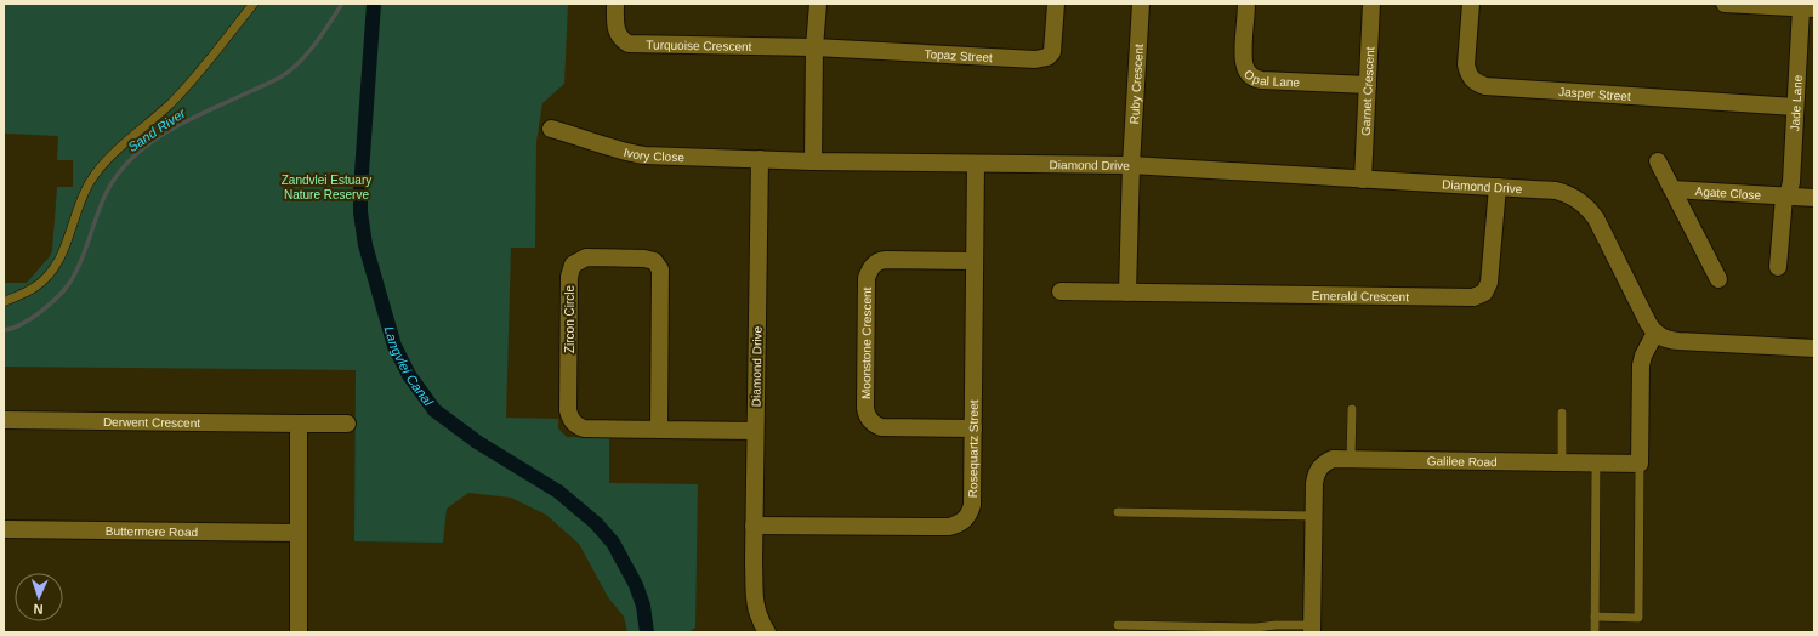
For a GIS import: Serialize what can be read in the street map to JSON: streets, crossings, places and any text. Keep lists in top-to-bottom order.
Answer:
{
  "streets": {
    "street": [
      "Turquoise Crescent",
      "Topaz Street",
      "Opal Lane",
      "Ruby Crescent",
      "Garnet Crescent",
      "Jasper Street",
      "Jade Lane",
      "Ivory Close",
      "Diamond Drive",
      "Agate Close",
      "Emerald Crescent",
      "Zircon Circle",
      "Moonstone Crescent",
      "Derwent Crescent",
      "Rosequartz Street",
      "Galilee Road",
      "Buttermere Road"
    ]
  },
  "crossings": [
    ["Turquoise Crescent", "Topaz Street"],
    ["Opal Lane", "Garnet Crescent"],
    ["Ruby Crescent", "Diamond Drive"],
    ["Garnet Crescent", "Diamond Drive"],
    ["Jasper Street", "Jade Lane"],
    ["Jade Lane", "Agate Close"],
    ["Ivory Close", "Diamond Drive"],
    ["Diamond Drive", "Emerald Crescent"],
    ["Diamond Drive", "Zircon Circle"],
    ["Diamond Drive", "Rosequartz Street"],
    ["Moonstone Crescent", "Rosequartz Street"]
  ],
  "water": ["Sand River", "Langvlei Canal"],
  "parks": ["Zandvlei Estuary Nature Reserve"],
  "north": "bottom"
}
